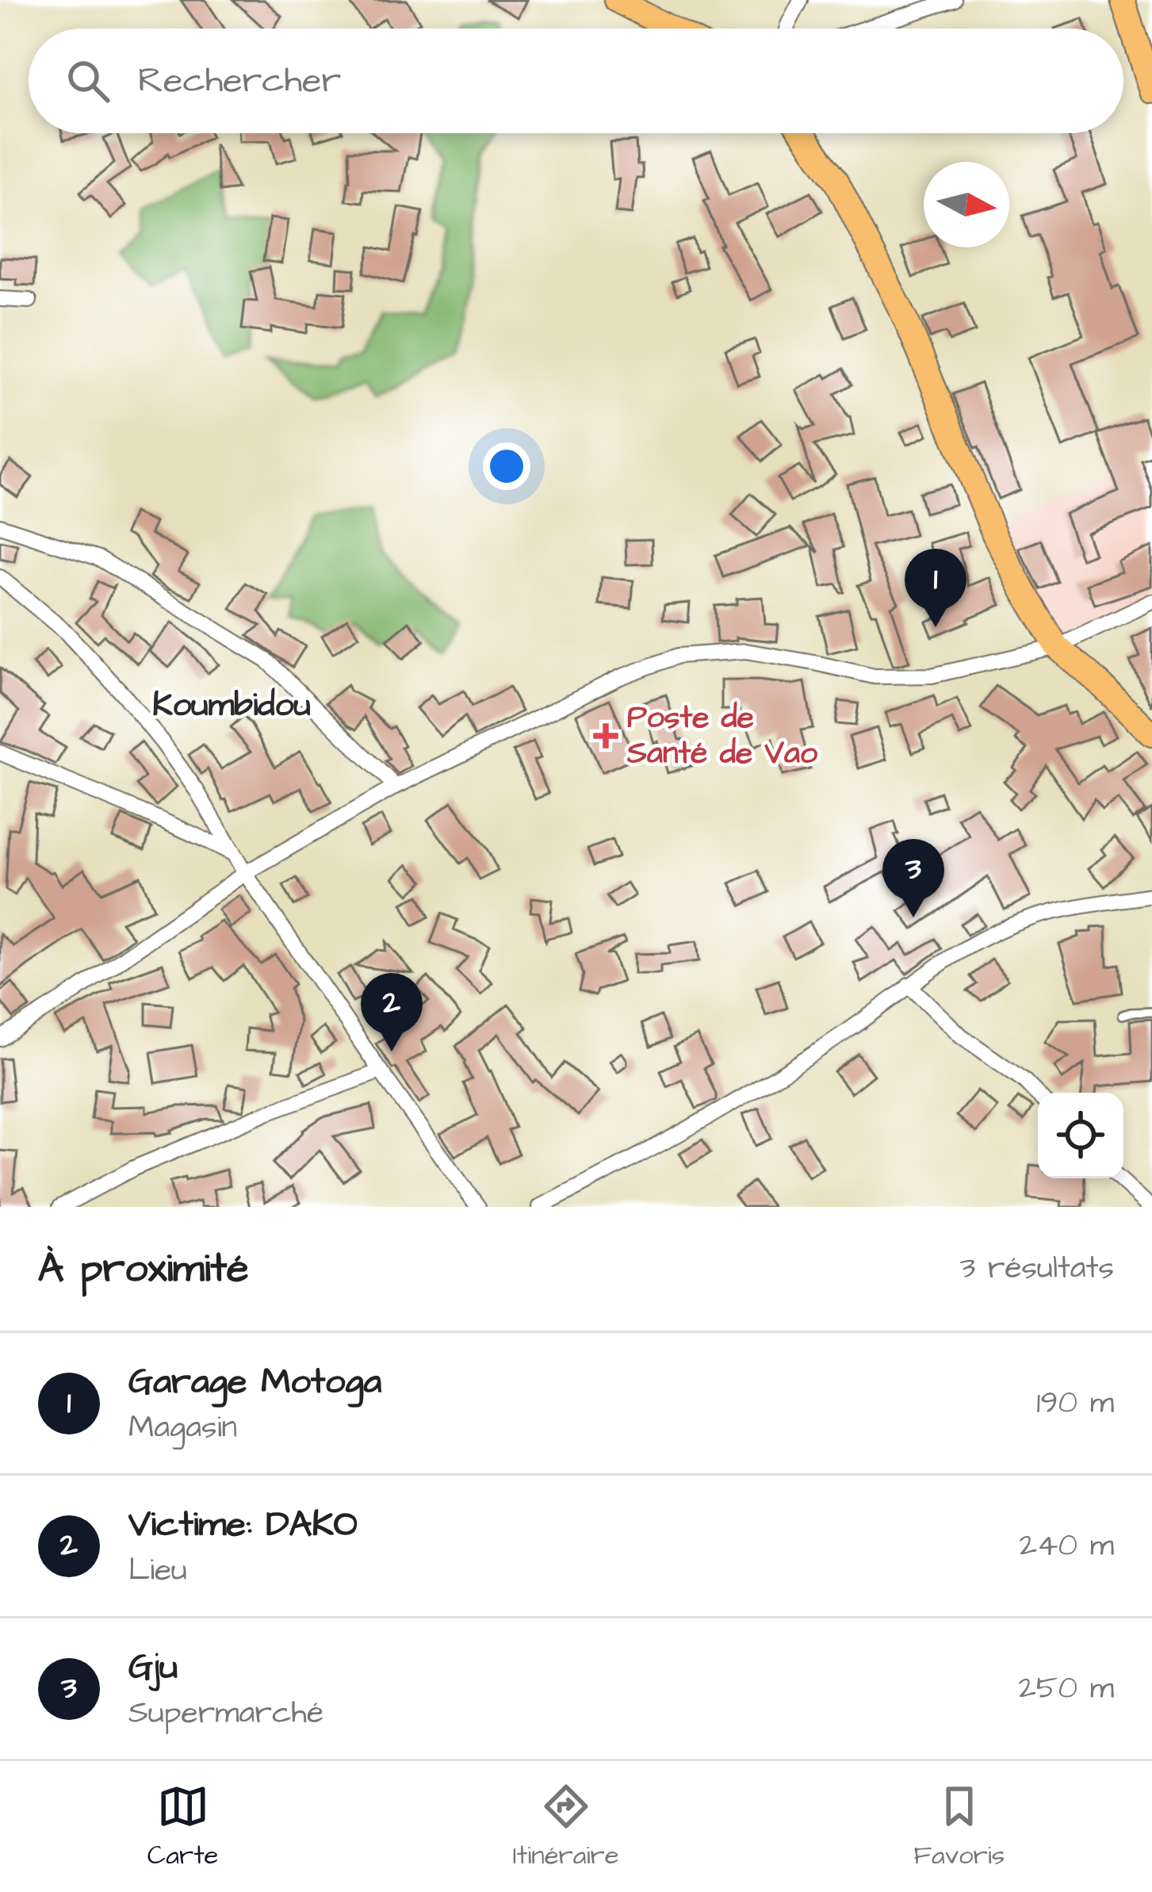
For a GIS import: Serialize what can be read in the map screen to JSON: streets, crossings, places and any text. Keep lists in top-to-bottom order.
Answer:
{
  "districts": ["Koumbidou"],
  "places": {
    "health": ["Poste de Santé de Vao"]
  },
  "north": "right",
  "page": {
    "search": "Rechercher",
    "pins": ["1", "3", "2"],
    "heading": ["À proximité", "3 résultats"],
    "list": [
      {
        "mark": "1",
        "name": "Garage Motoga",
        "note": "Magasin",
        "value": "190 m"
      },
      {
        "mark": "2",
        "name": "Victime: DAKO",
        "note": "Lieu",
        "value": "240 m"
      },
      {
        "mark": "3",
        "name": "Gju",
        "note": "Supermarché",
        "value": "250 m"
      }
    ],
    "nav": ["Carte", "Itinéraire", "Favoris"]
  }
}
